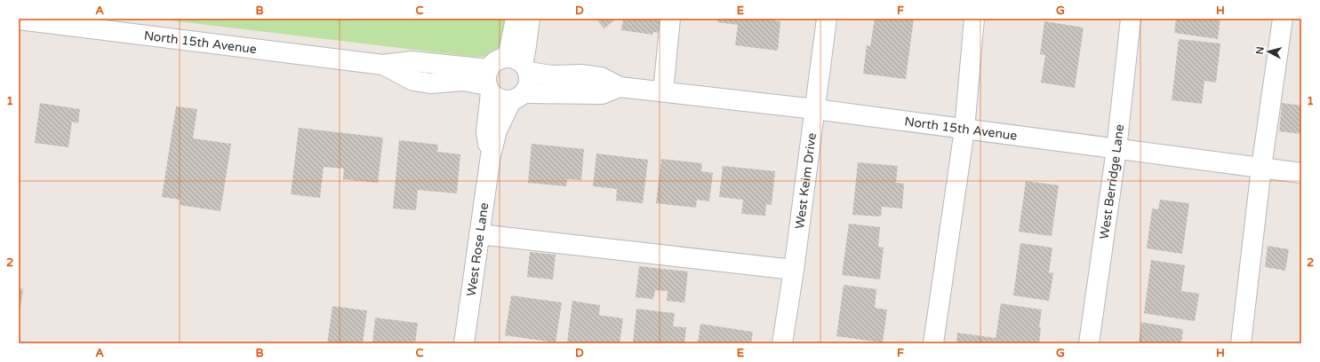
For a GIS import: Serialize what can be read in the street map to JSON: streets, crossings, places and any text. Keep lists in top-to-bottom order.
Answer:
{
  "streets": {
    "street": [
      "North 15th Avenue",
      "West Keim Drive",
      "West Berridge Lane",
      "West Rose Lane"
    ]
  },
  "crossings": [
    ["North 15th Avenue", "West Keim Drive"],
    ["North 15th Avenue", "West Berridge Lane"],
    ["North 15th Avenue", "West Rose Lane"]
  ],
  "north": "left",
  "grid": {
    "columns": [
      "A",
      "B",
      "C",
      "D",
      "E",
      "F",
      "G",
      "H"
    ],
    "rows": ["1", "2"]
  }
}
